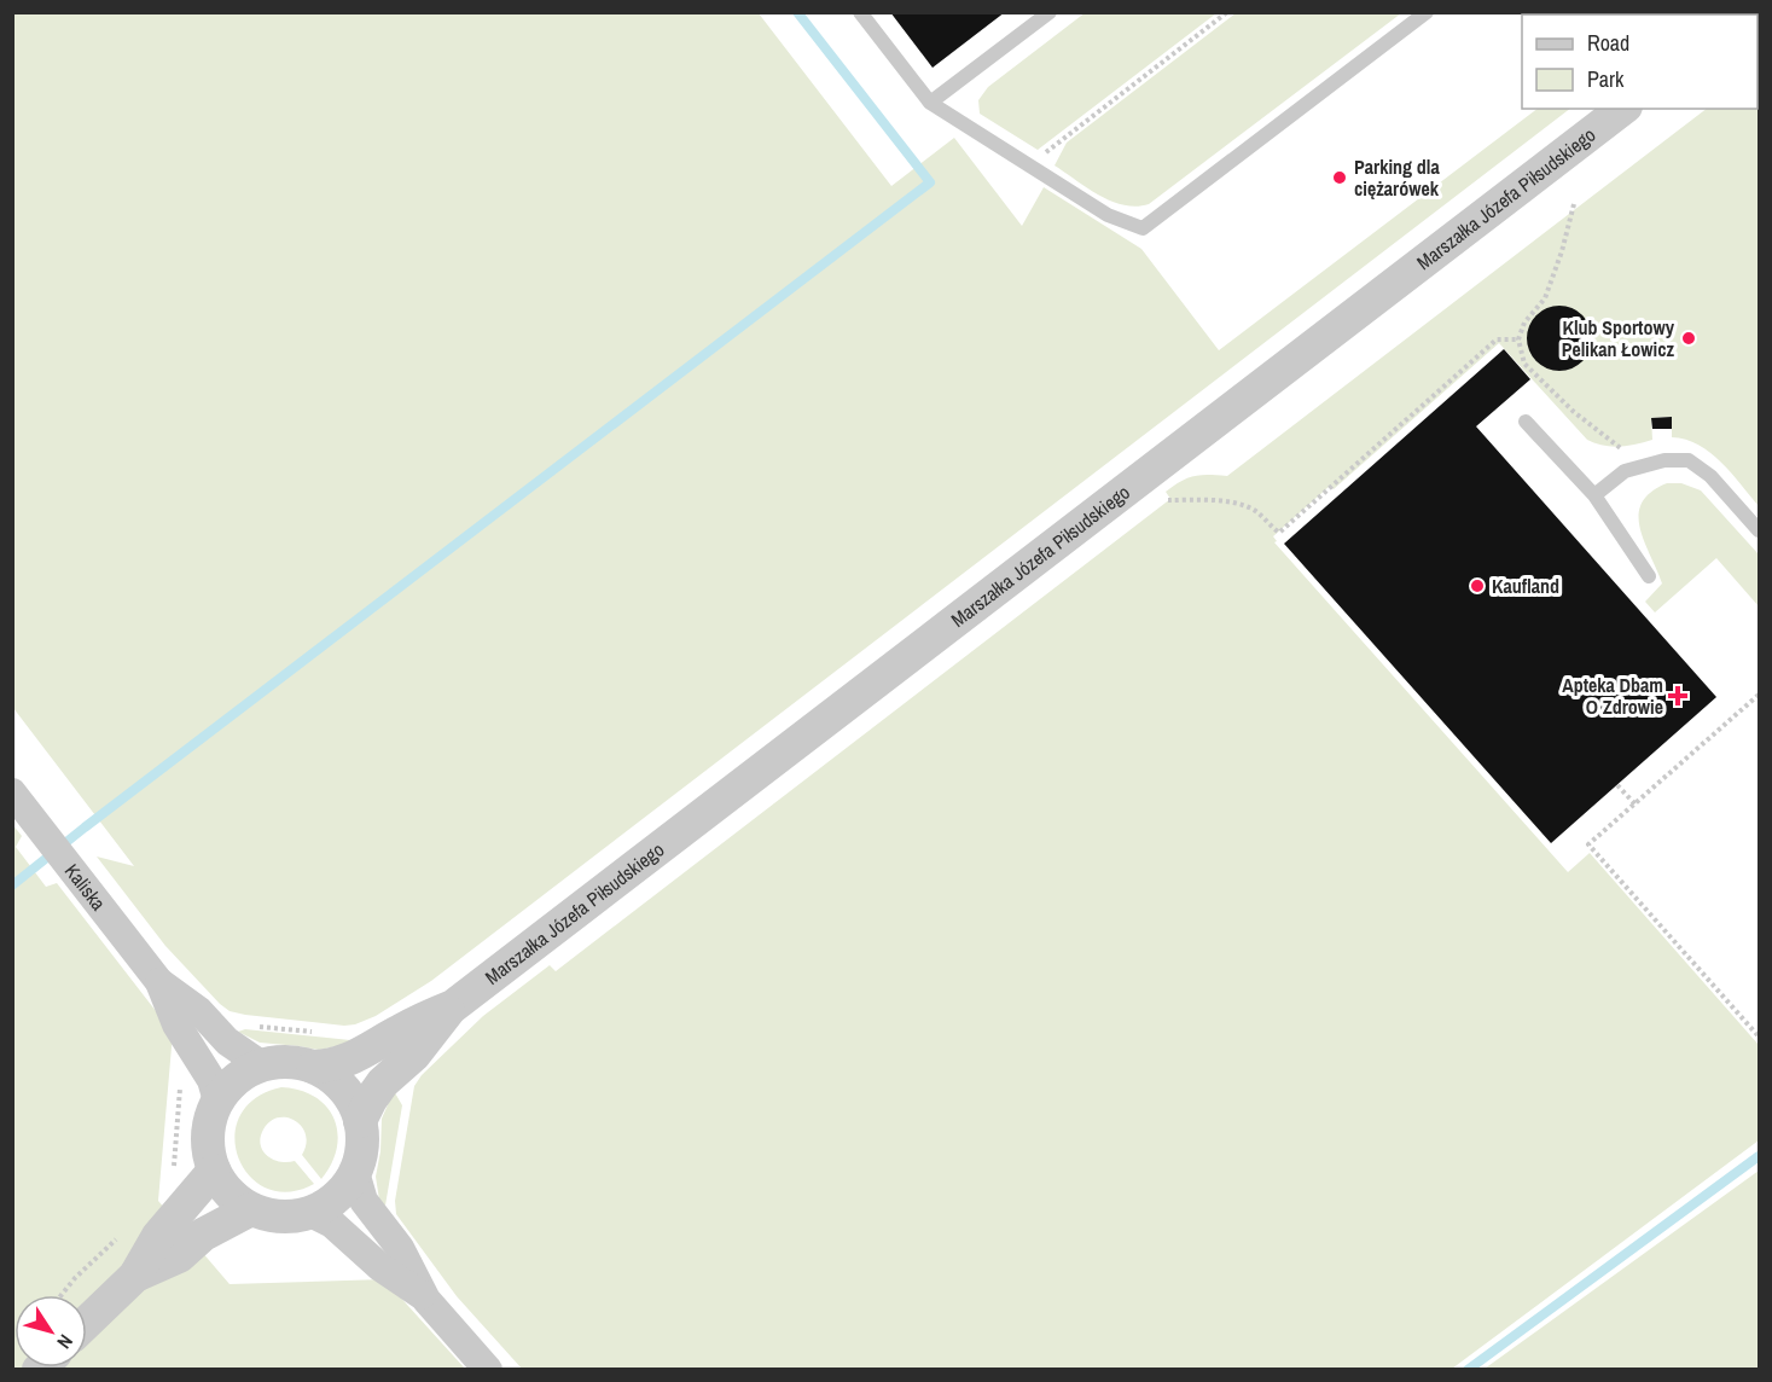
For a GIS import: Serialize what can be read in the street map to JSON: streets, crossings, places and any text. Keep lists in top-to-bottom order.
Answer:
{
  "streets": {
    "street": ["Marszałka Józefa Piłsudskiego", "Kaliska"]
  },
  "crossings": [
    ["Marszałka Józefa Piłsudskiego", "Kaliska"]
  ],
  "places": {
    "other": ["Parking dla ciężarówek", "Klub Sportowy Pelikan Łowicz", "Kaufland"],
    "health": ["Apteka Dbam O Zdrowie"]
  },
  "legend": ["Road", "Park"],
  "north": "bottom right"
}
